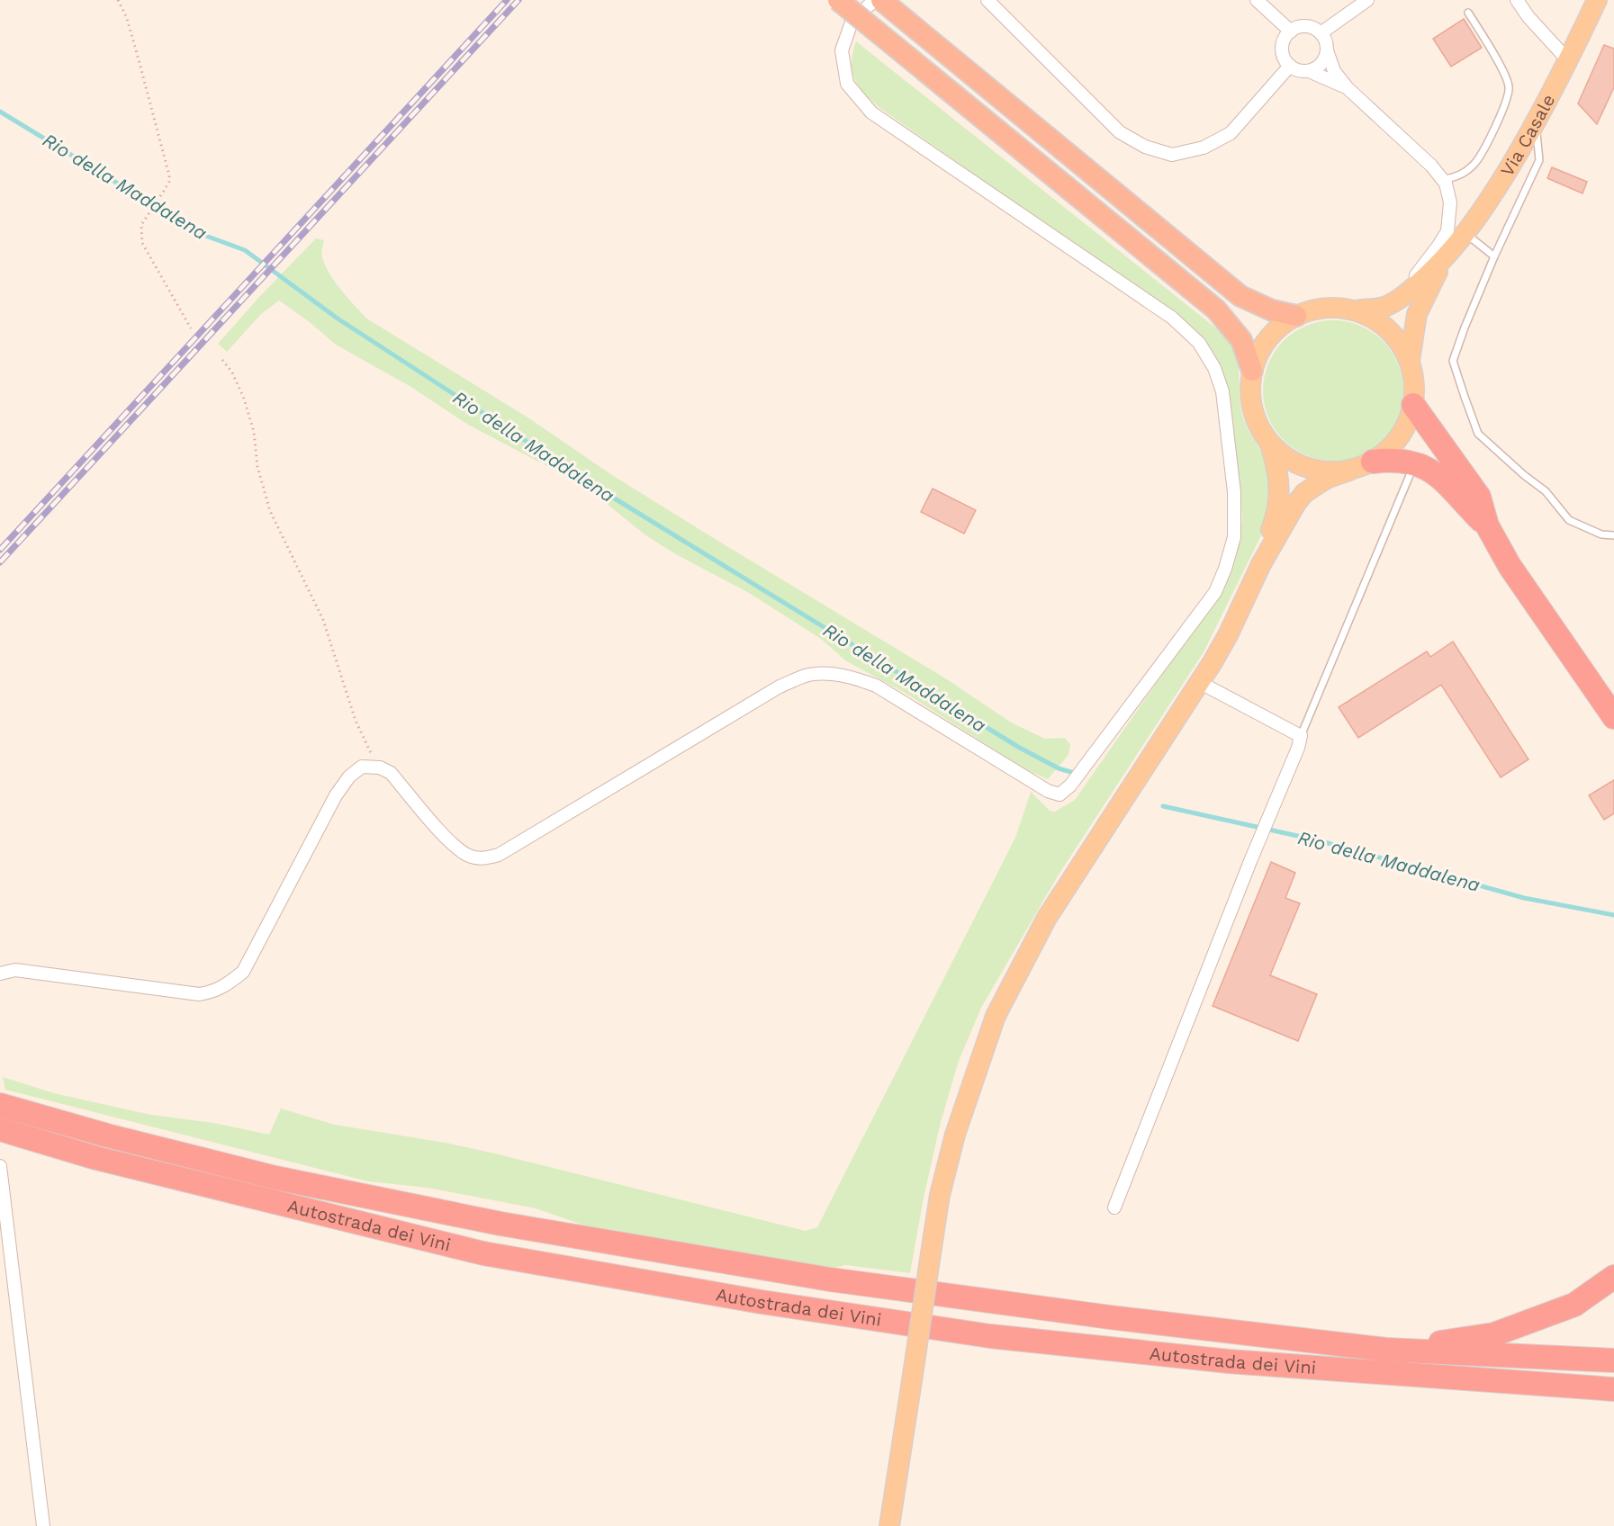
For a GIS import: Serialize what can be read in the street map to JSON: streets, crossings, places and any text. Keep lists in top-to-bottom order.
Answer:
{
  "streets": {
    "highway": ["Autostrada dei Vini"],
    "main road": ["Via Casale"]
  },
  "water": ["Rio della Maddalena"]
}
